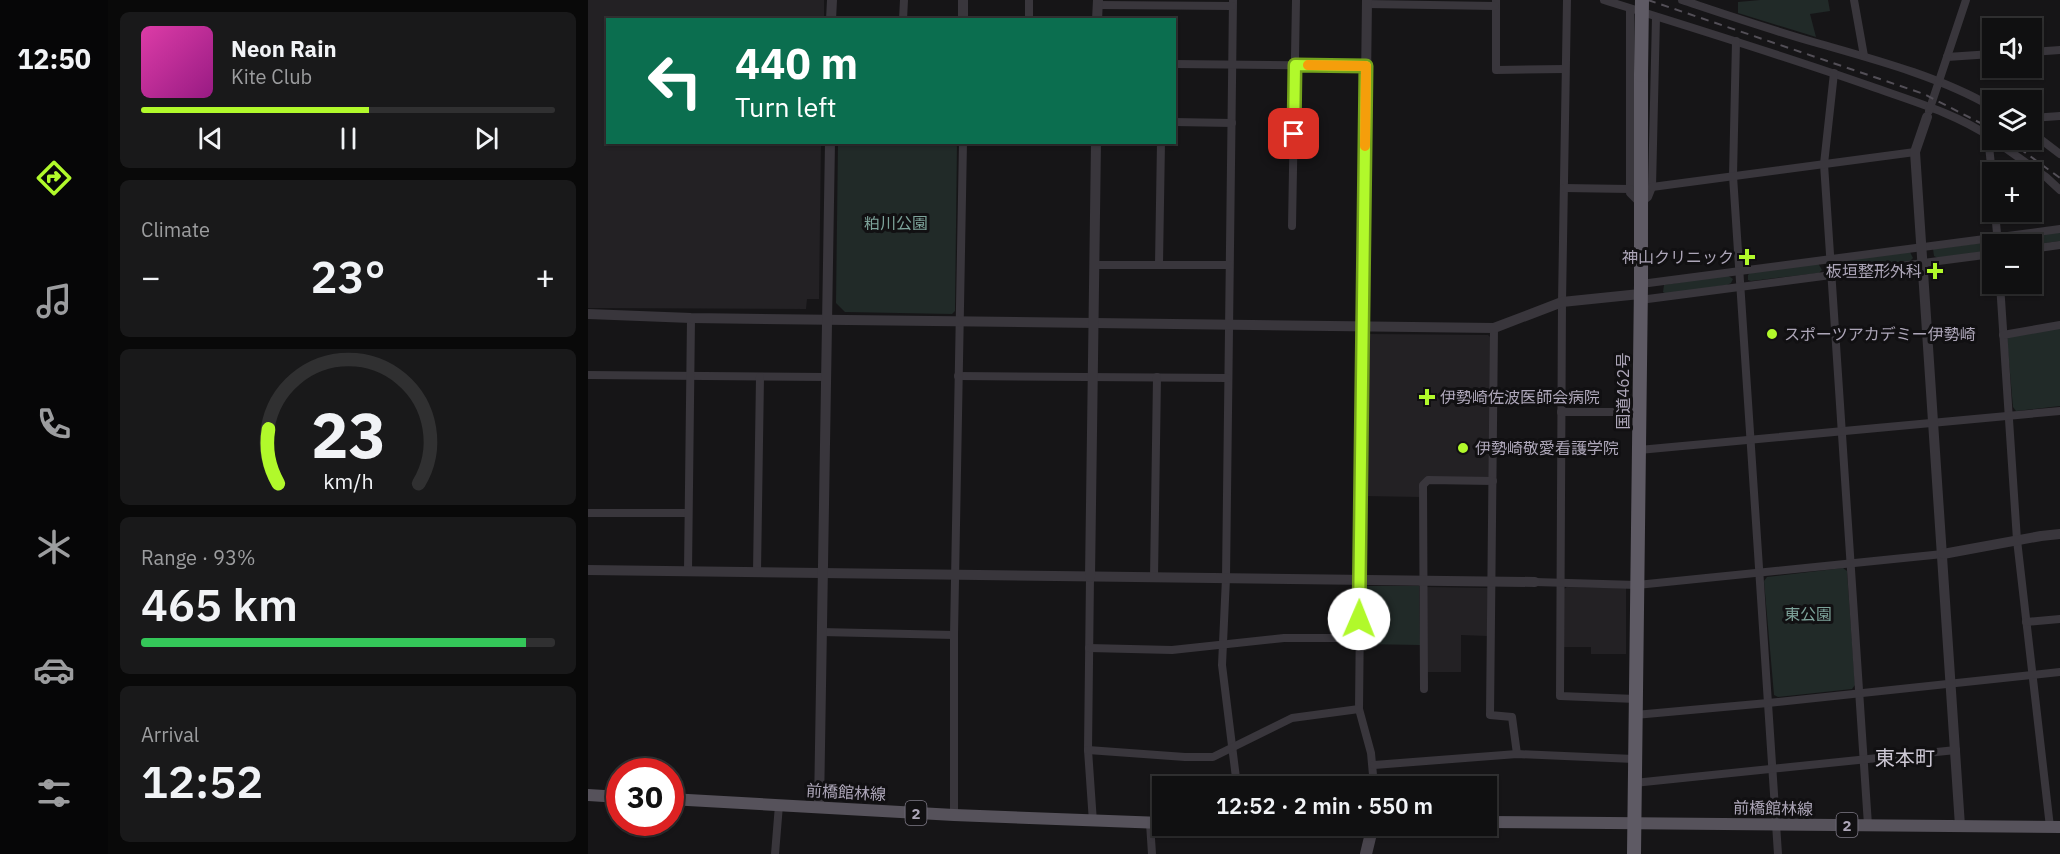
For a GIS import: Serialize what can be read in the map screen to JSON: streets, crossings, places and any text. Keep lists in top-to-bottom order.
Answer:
{
  "streets": {
    "highway": ["国道462号"],
    "main road": ["前橋館林線", "2"]
  },
  "crossings": [
    ["国道462号", "前橋館林線"]
  ],
  "districts": ["東本町"],
  "parks": ["粕川公園", "東公園"],
  "places": {
    "health": ["神山クリニック", "板垣整形外科", "伊勢崎佐波医師会病院"],
    "other": ["スポーツアカデミー伊勢崎", "伊勢崎敬愛看護学院"]
  },
  "page": {
    "tabs": "12:50",
    "map_buttons": ["+", "−"],
    "turn": ["440 m", "Turn left"],
    "song": ["Neon Rain", "Kite Club"],
    "tile": [
      "Climate",
      ["Range · 93%", "465 km"],
      ["Arrival", "12:52"]
    ],
    "heat": ["−", "23°", "+"],
    "limit": "30",
    "trip": "12:52 · 2 min · 550 m",
    "gauge": ["23", "km/h"]
  }
}
